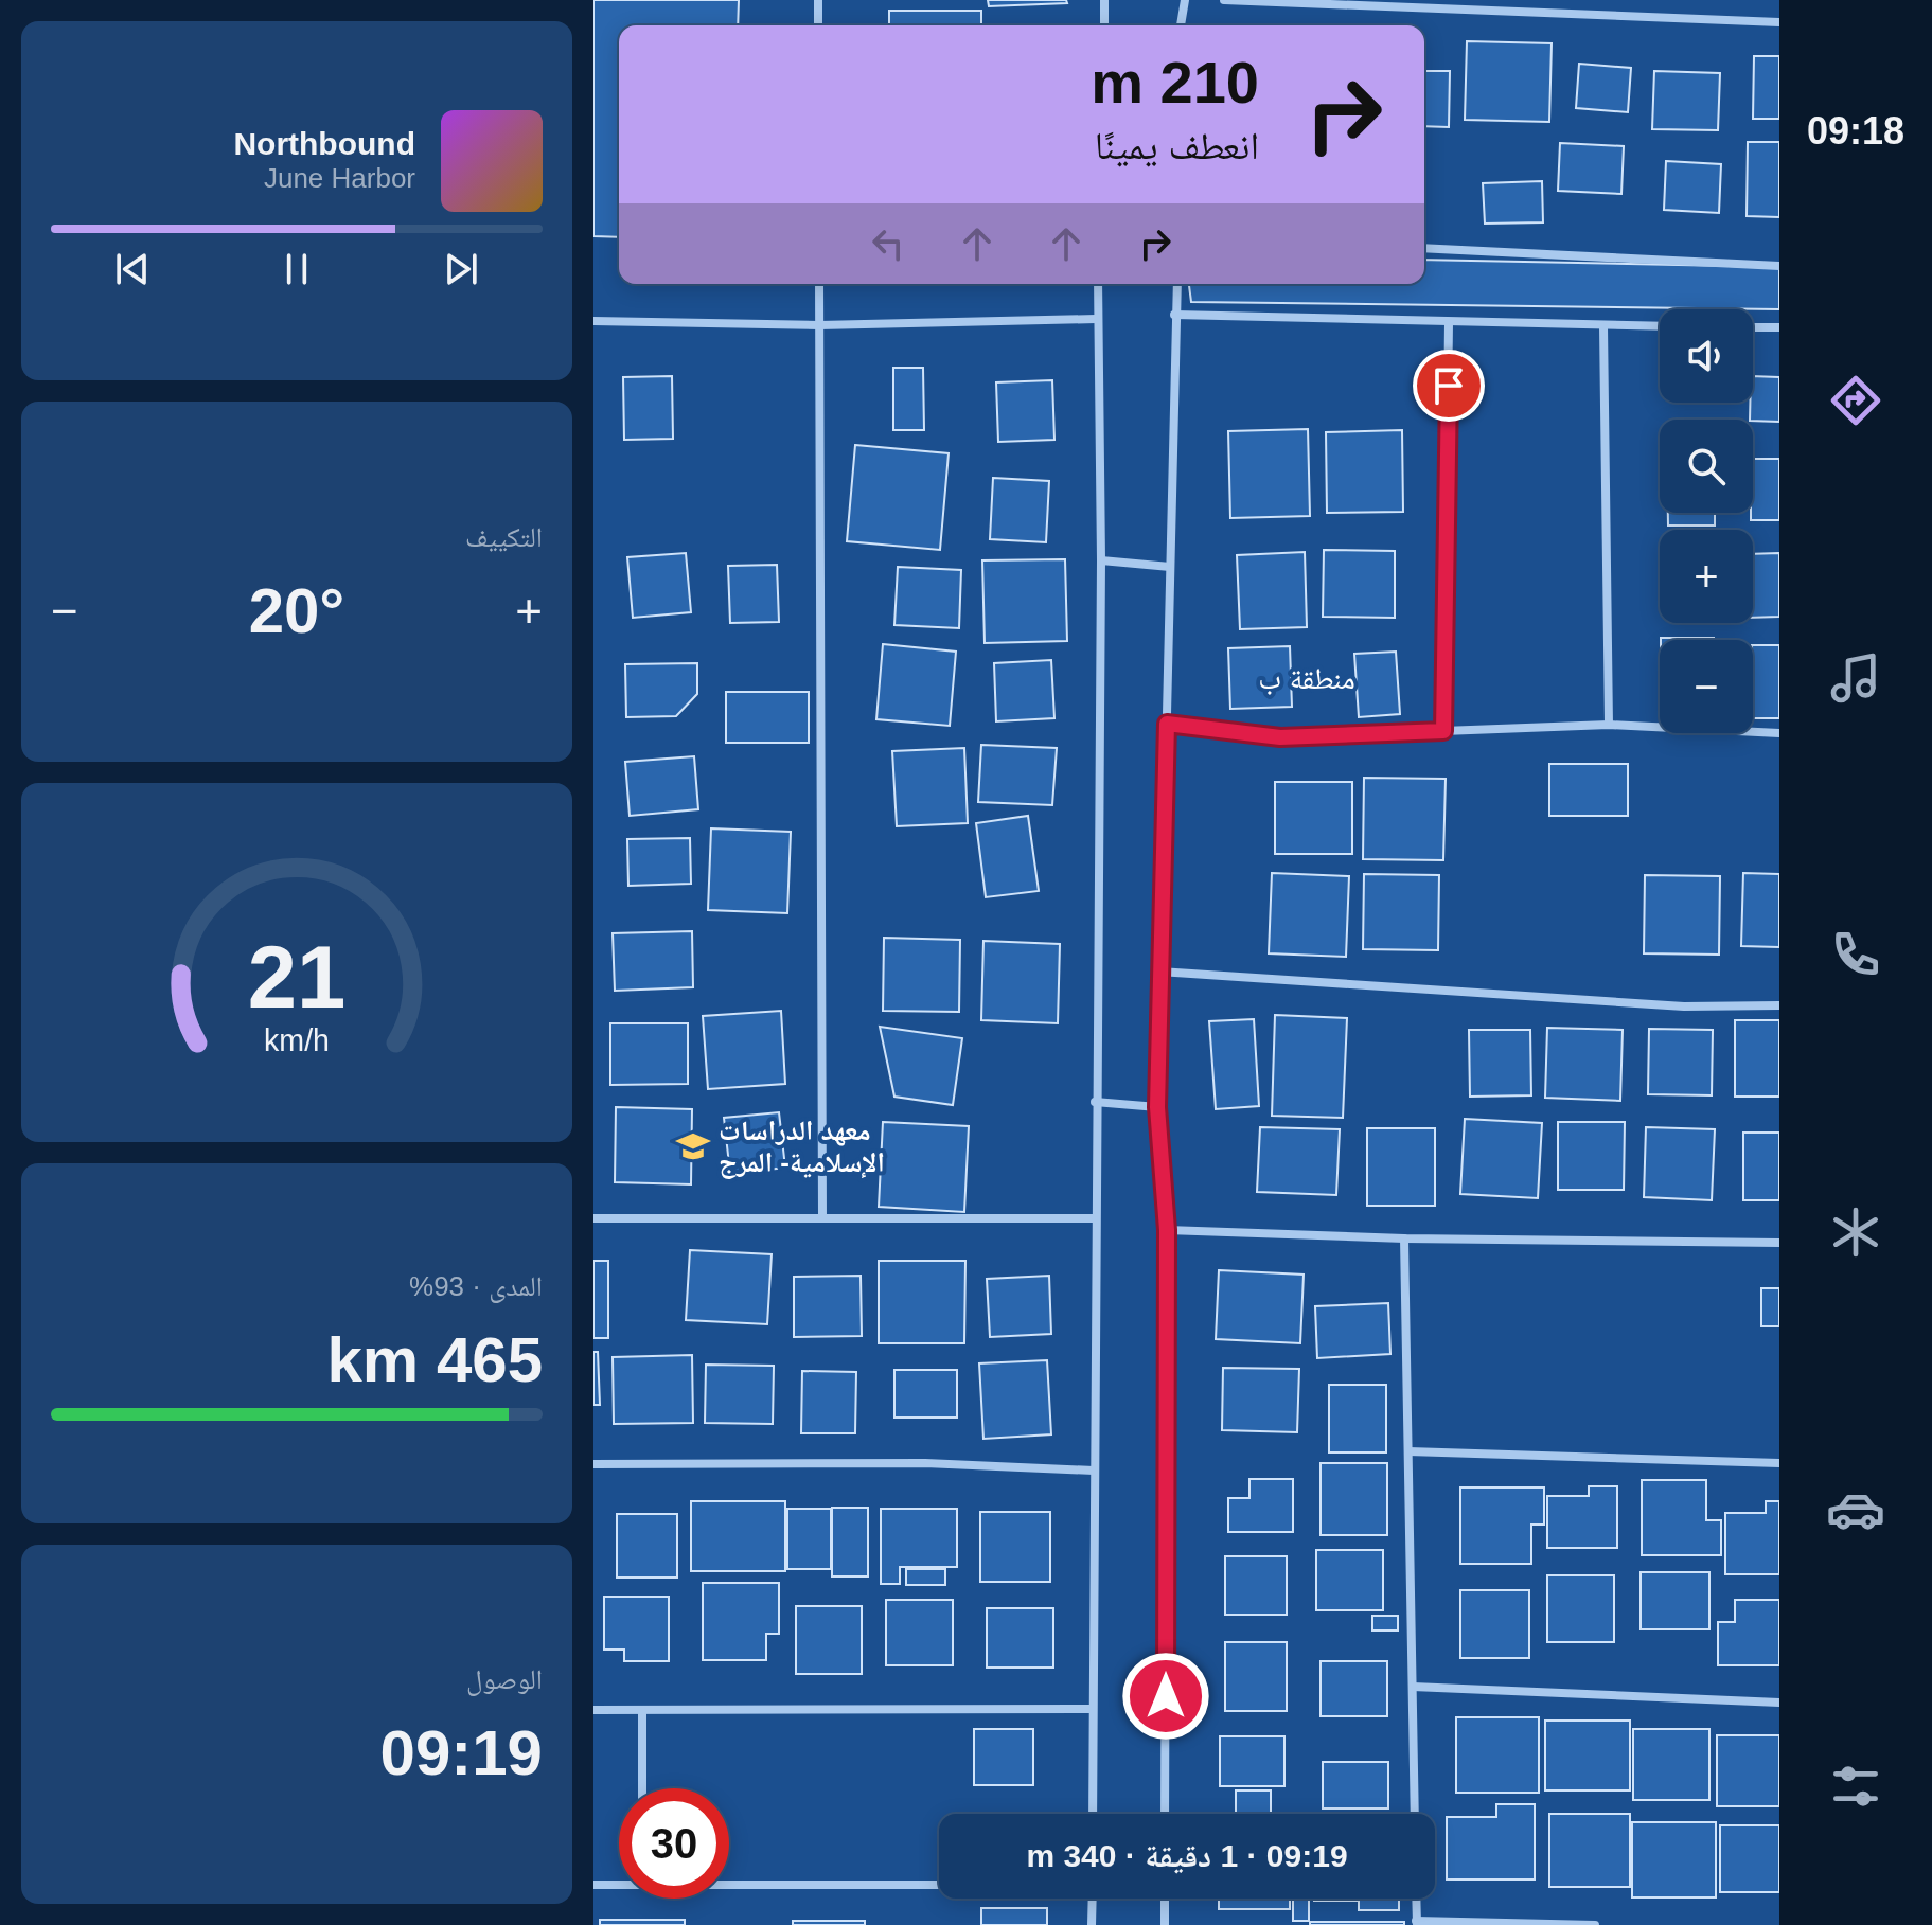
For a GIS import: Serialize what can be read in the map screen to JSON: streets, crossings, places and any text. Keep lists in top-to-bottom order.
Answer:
{
  "districts": ["منطقة ب"],
  "places": {
    "school or university": ["معهد الدراسات الإسلامية- المرج"]
  },
  "page": {
    "tabs": "09:18",
    "turn": ["210 m", "انعطف يمينًا"],
    "song": ["Northbound", "June Harbor"],
    "map_buttons": ["+", "−"],
    "tile": [
      "التكييف",
      ["المدى · 93%", "465 km"],
      ["الوصول", "09:19"]
    ],
    "heat": ["−", "20°", "+"],
    "limit": "30",
    "trip": "09:19 · 1 دقيقة · 340 m",
    "gauge": ["21", "km/h"]
  }
}
